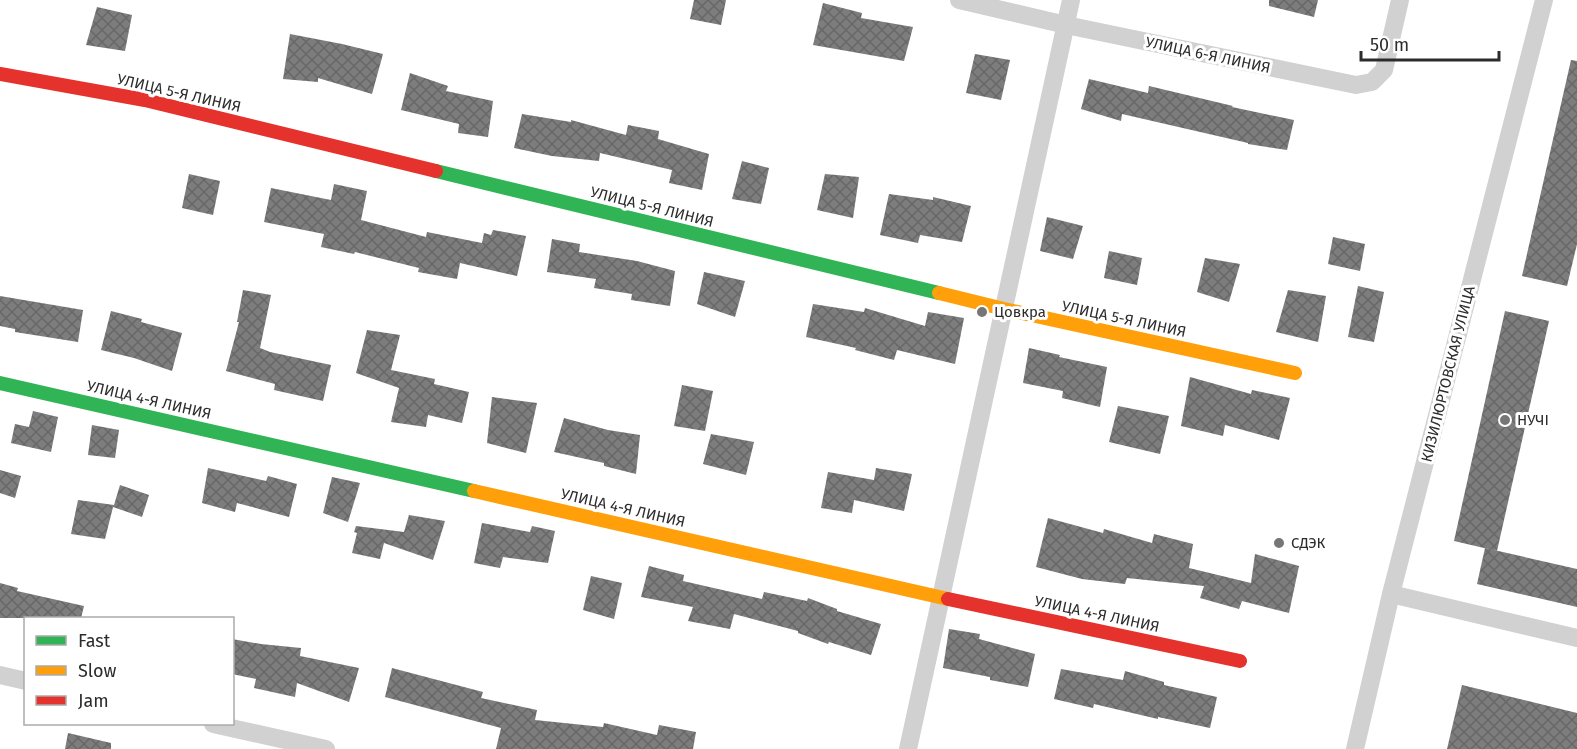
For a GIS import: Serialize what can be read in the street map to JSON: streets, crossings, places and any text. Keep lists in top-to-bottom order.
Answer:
{
  "streets": {
    "street": [
      "УЛИЦА 6-Я ЛИНИЯ",
      "УЛИЦА 5-Я ЛИНИЯ",
      "КИЗИЛЮРТОВСКАЯ УЛИЦА",
      "УЛИЦА 4-Я ЛИНИЯ"
    ]
  },
  "places": ["Цовкра", "НУЧI", "СДЭК"],
  "legend": ["Fast", "Slow", "Jam"],
  "scale_bar": "50 m"
}
